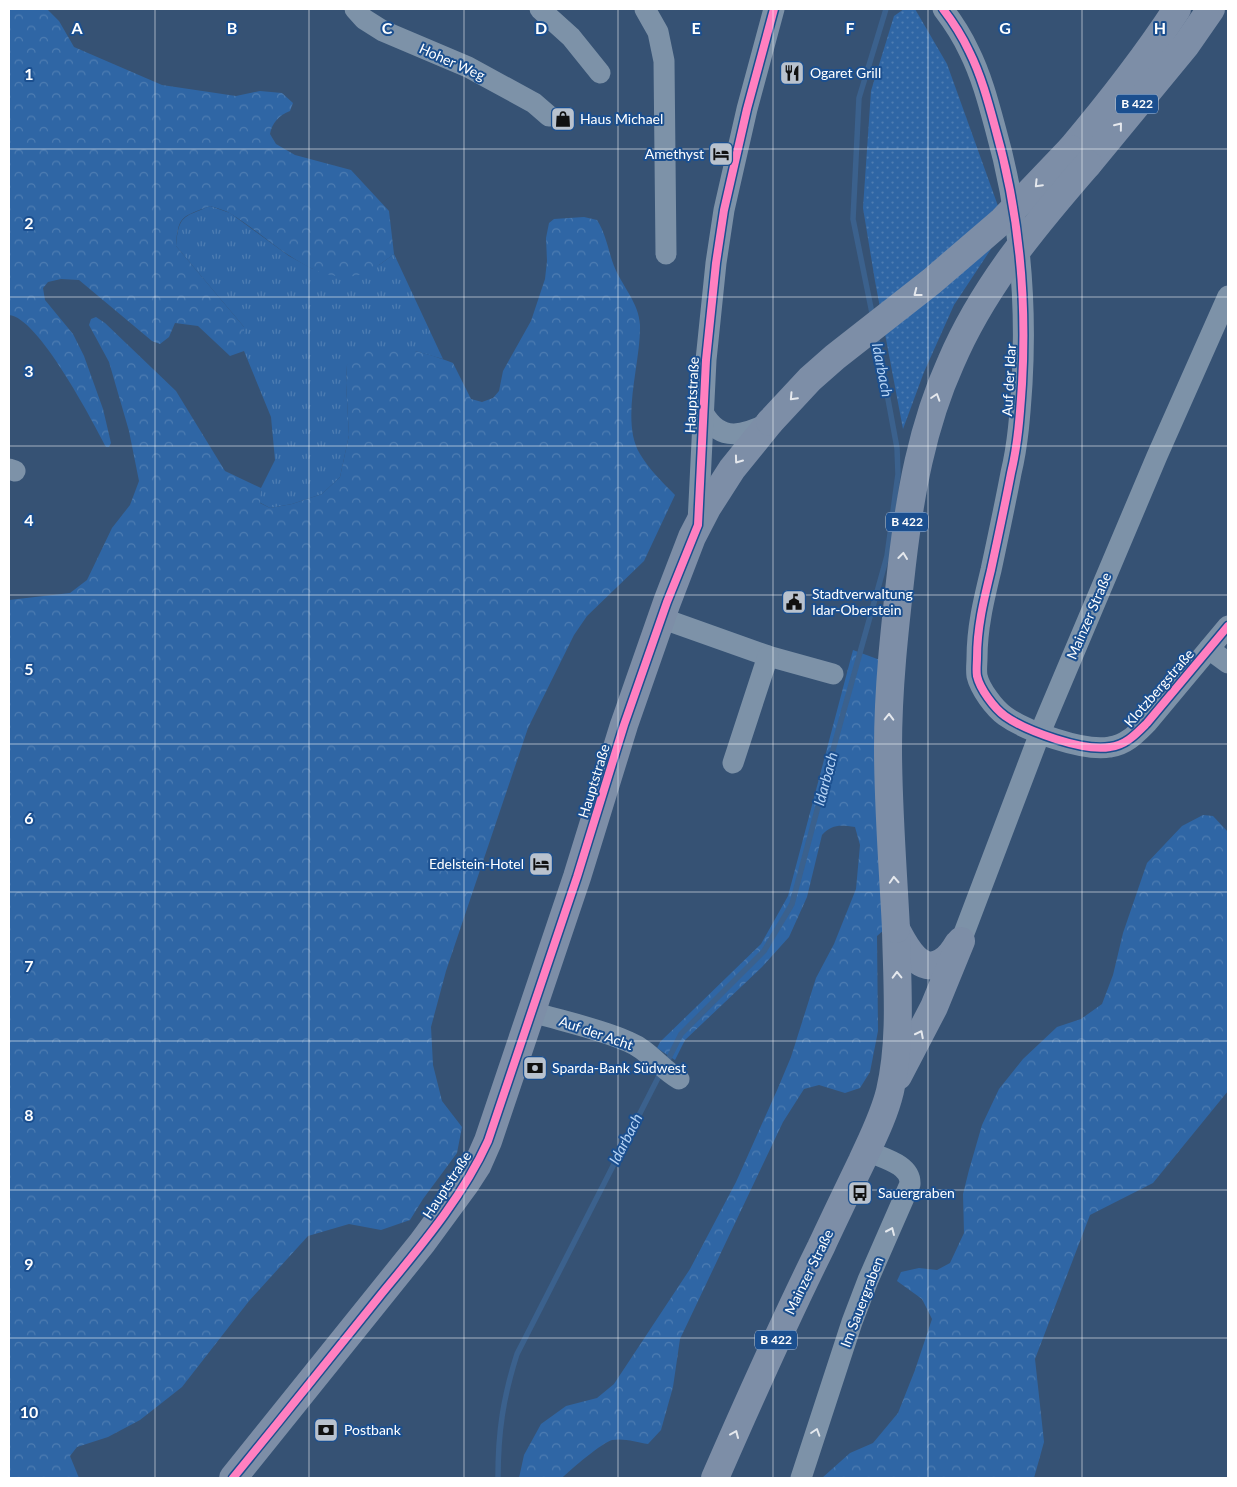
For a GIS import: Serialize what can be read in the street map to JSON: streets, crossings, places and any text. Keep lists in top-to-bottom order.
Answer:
{
  "streets": {
    "main road": ["B 422", "Hauptstraße", "Mainzer Straße"],
    "street": [
      "Hoher Weg",
      "Auf der Idar",
      "Klotzbergstraße",
      "Auf der Acht",
      "Im Sauergraben"
    ]
  },
  "crossings": [
    ["B 422", "Hauptstraße"],
    ["B 422", "Mainzer Straße"],
    ["Auf der Idar", "Mainzer Straße"],
    ["Auf der Idar", "Klotzbergstraße"],
    ["Hauptstraße", "Auf der Acht"],
    ["Mainzer Straße", "Klotzbergstraße"],
    ["Mainzer Straße", "Im Sauergraben"]
  ],
  "one_way": ["Im Sauergraben"],
  "water": ["Idarbach"],
  "places": {
    "restaurant": ["Ogaret Grill"],
    "shop": ["Haus Michael"],
    "hotel": ["Amethyst", "Edelstein-Hotel"],
    "public building": ["Stadtverwaltung Idar-Oberstein"],
    "bank": ["Sparda-Bank Südwest", "Postbank"],
    "bus stop": ["Sauergraben"]
  },
  "grid": {
    "columns": [
      "A",
      "B",
      "C",
      "D",
      "E",
      "F",
      "G",
      "H"
    ],
    "rows": [
      "1",
      "2",
      "3",
      "4",
      "5",
      "6",
      "7",
      "8",
      "9",
      "10"
    ]
  }
}
